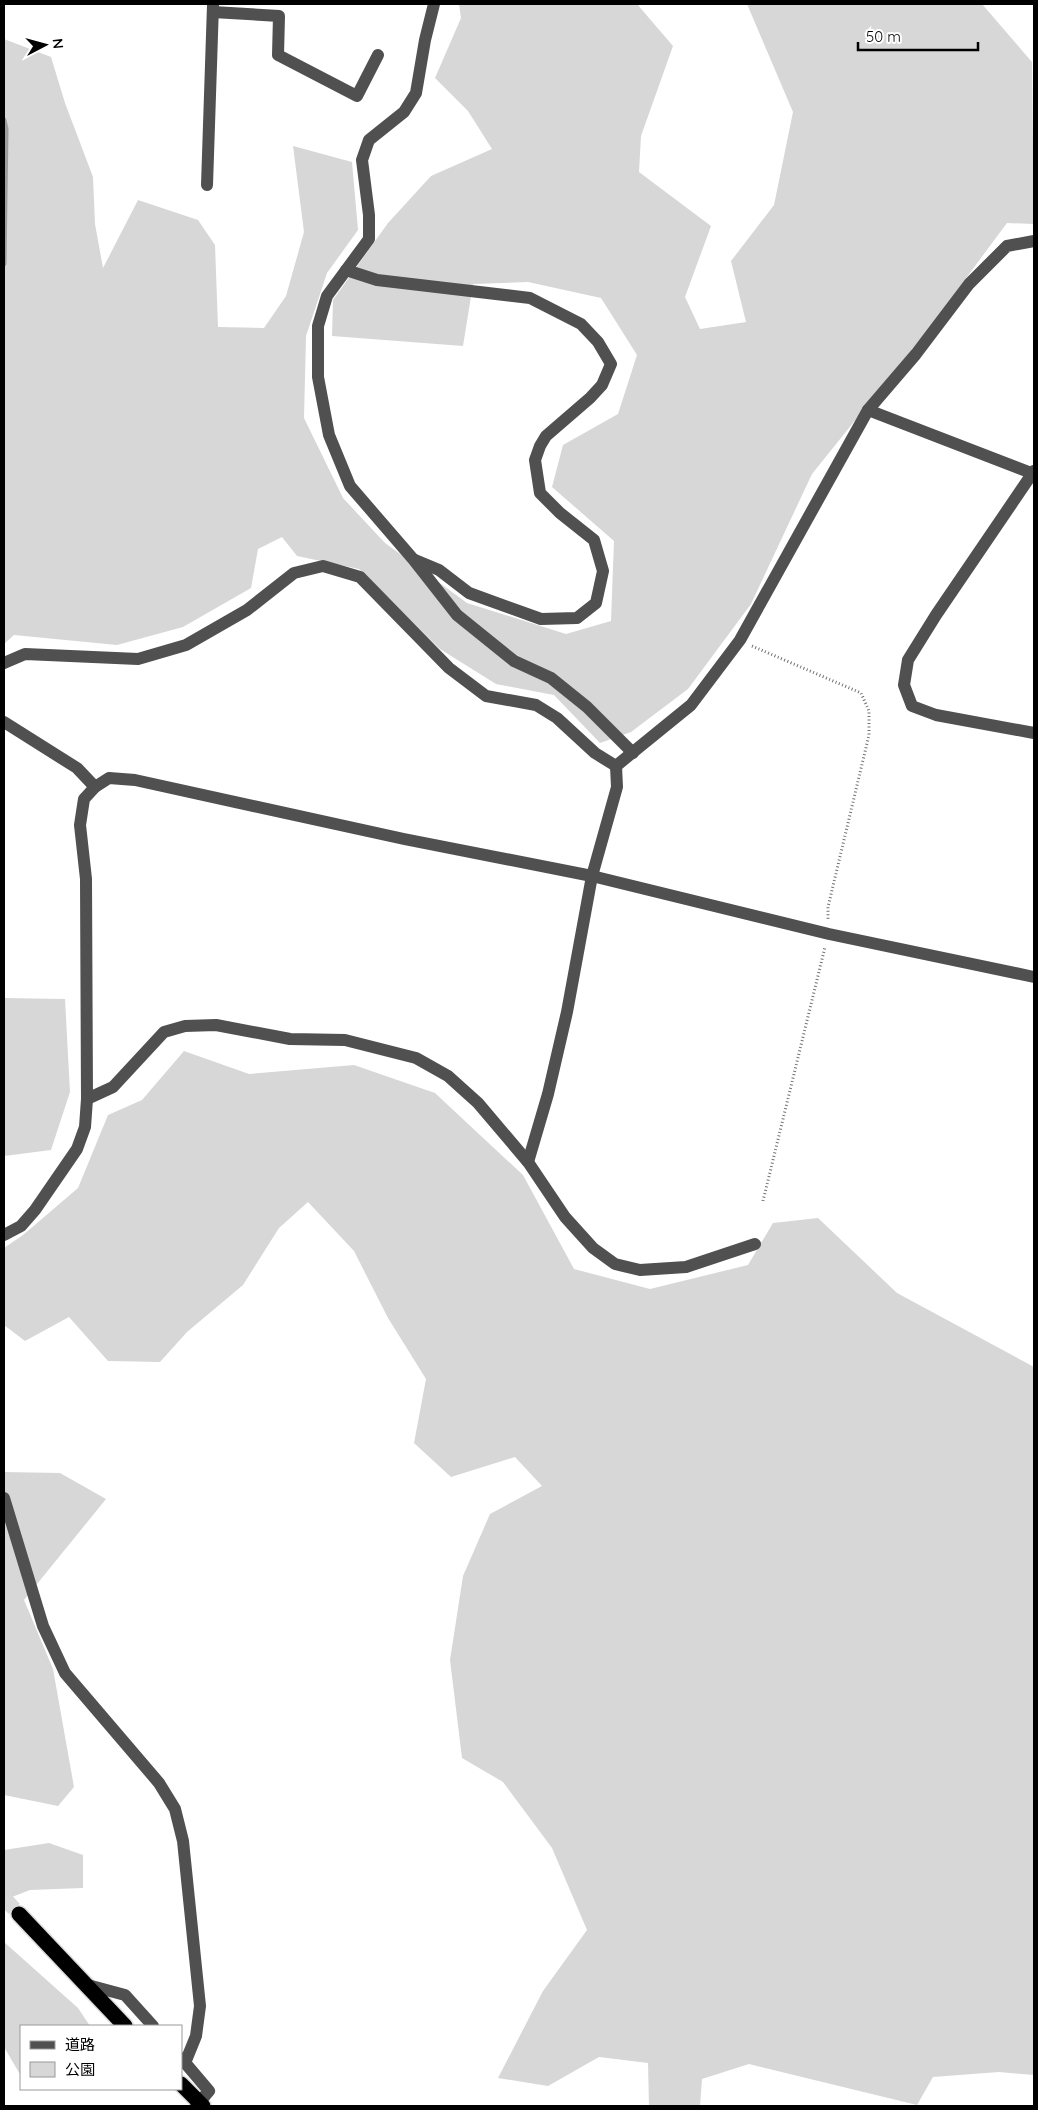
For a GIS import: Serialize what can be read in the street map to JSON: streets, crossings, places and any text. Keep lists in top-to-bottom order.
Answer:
{
  "legend": ["道路", "公園"],
  "scale_bar": "50 m",
  "north": "right"
}
